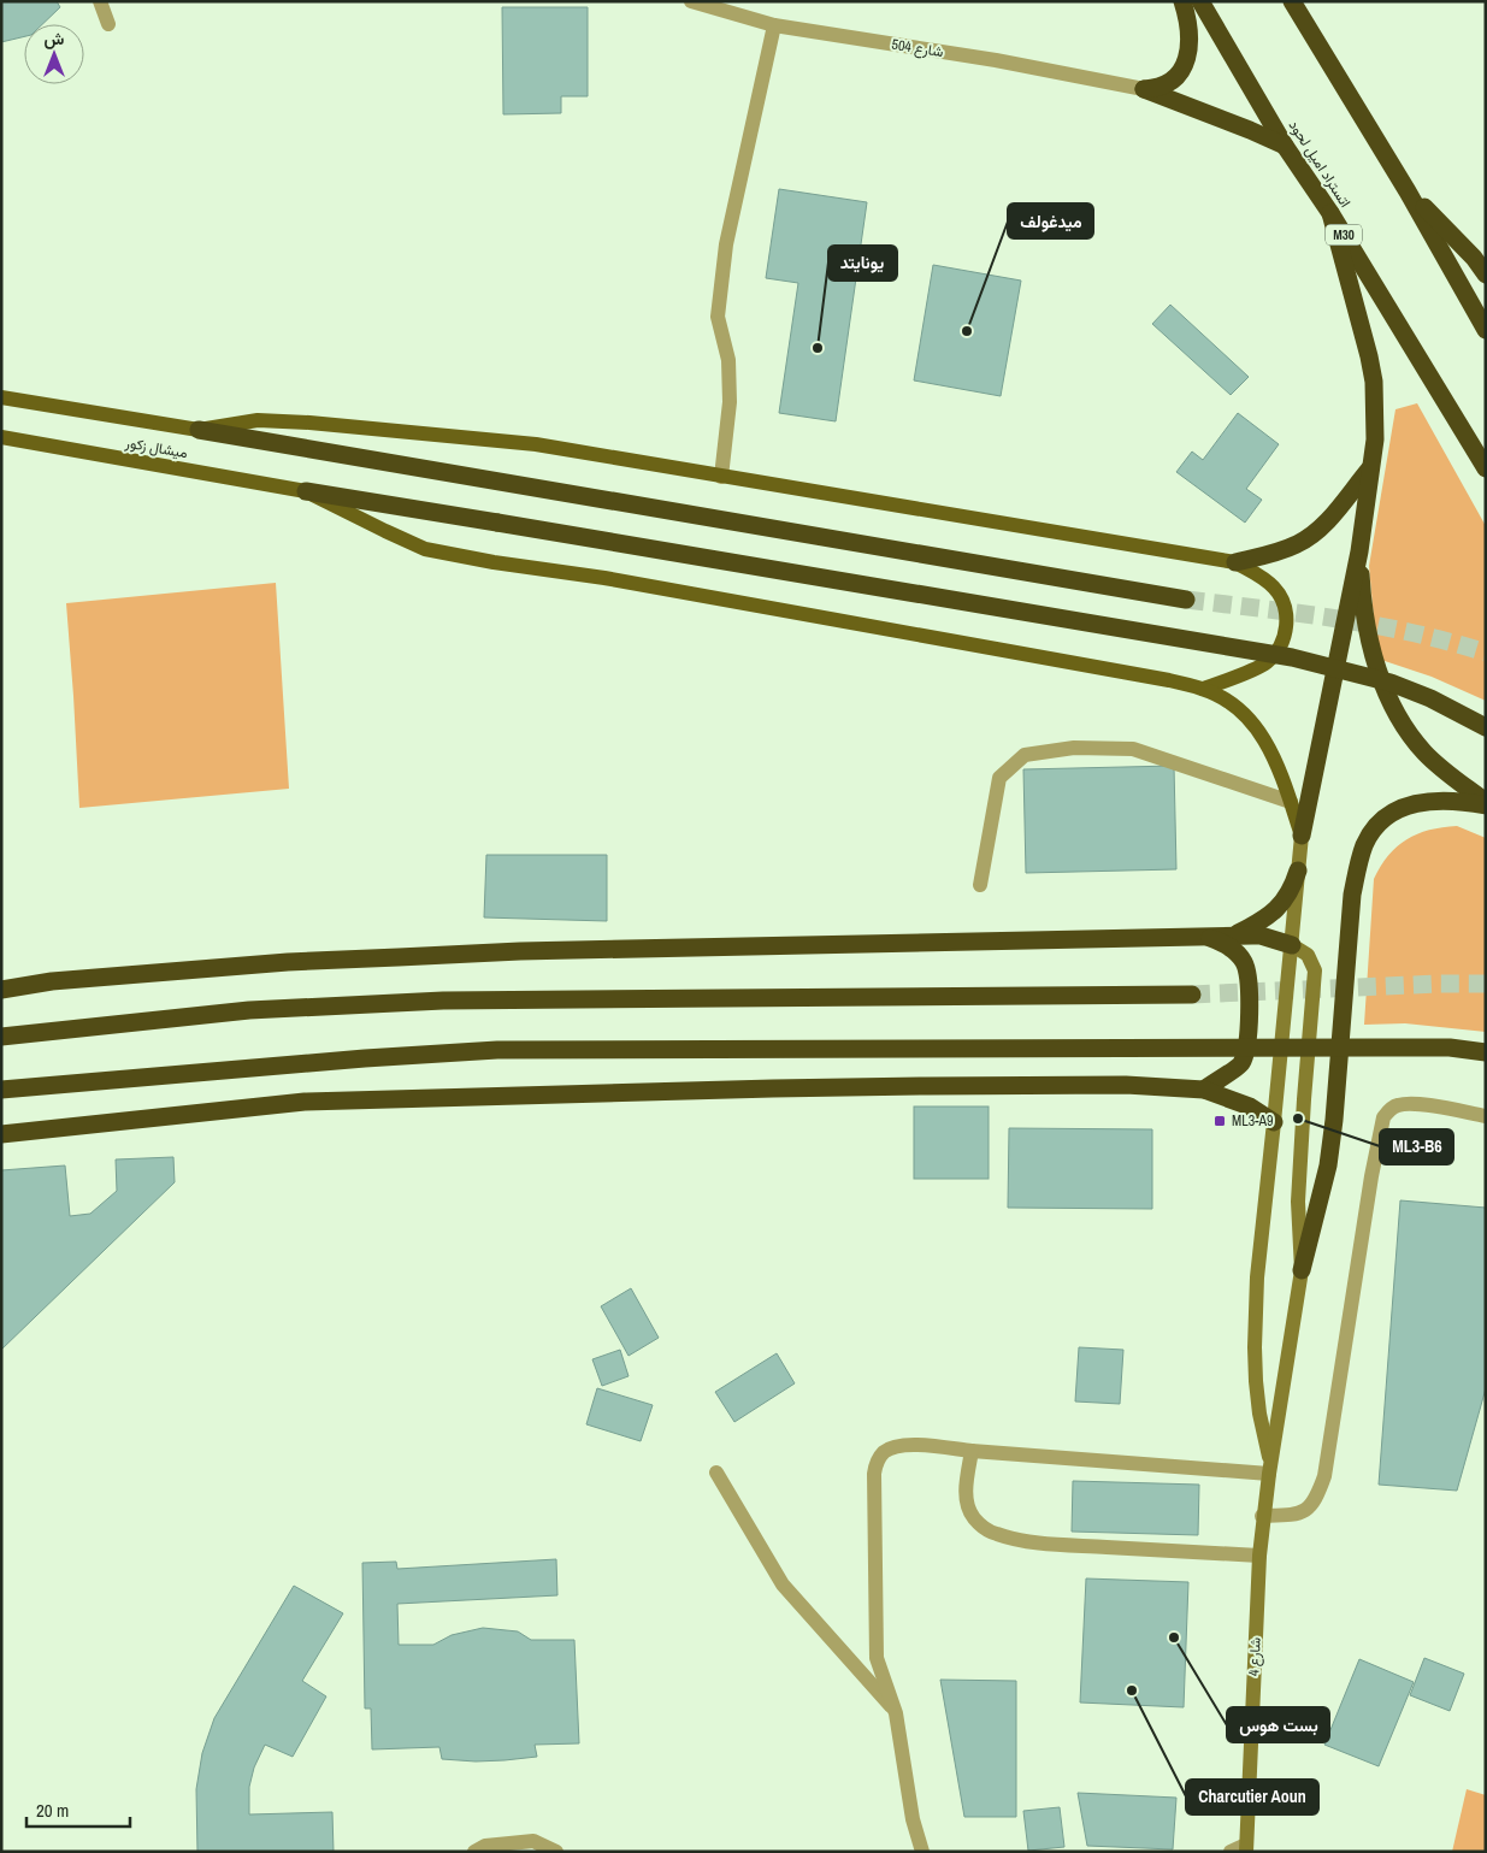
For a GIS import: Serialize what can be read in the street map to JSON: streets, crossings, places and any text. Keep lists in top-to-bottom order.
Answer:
{
  "streets": {
    "highway": ["اتستراد اميل لحود", "M30"],
    "main road": ["ميشال زكور", "شارع 4"],
    "street": ["شارع 504"]
  },
  "places": {
    "other": [
      "ميدغولف",
      "يونايتد",
      "ML3-B6",
      "بست هوس",
      "Charcutier Aoun"
    ],
    "transit": ["ML3-A9"]
  },
  "scale_bar": "20 m",
  "north": "top"
}
